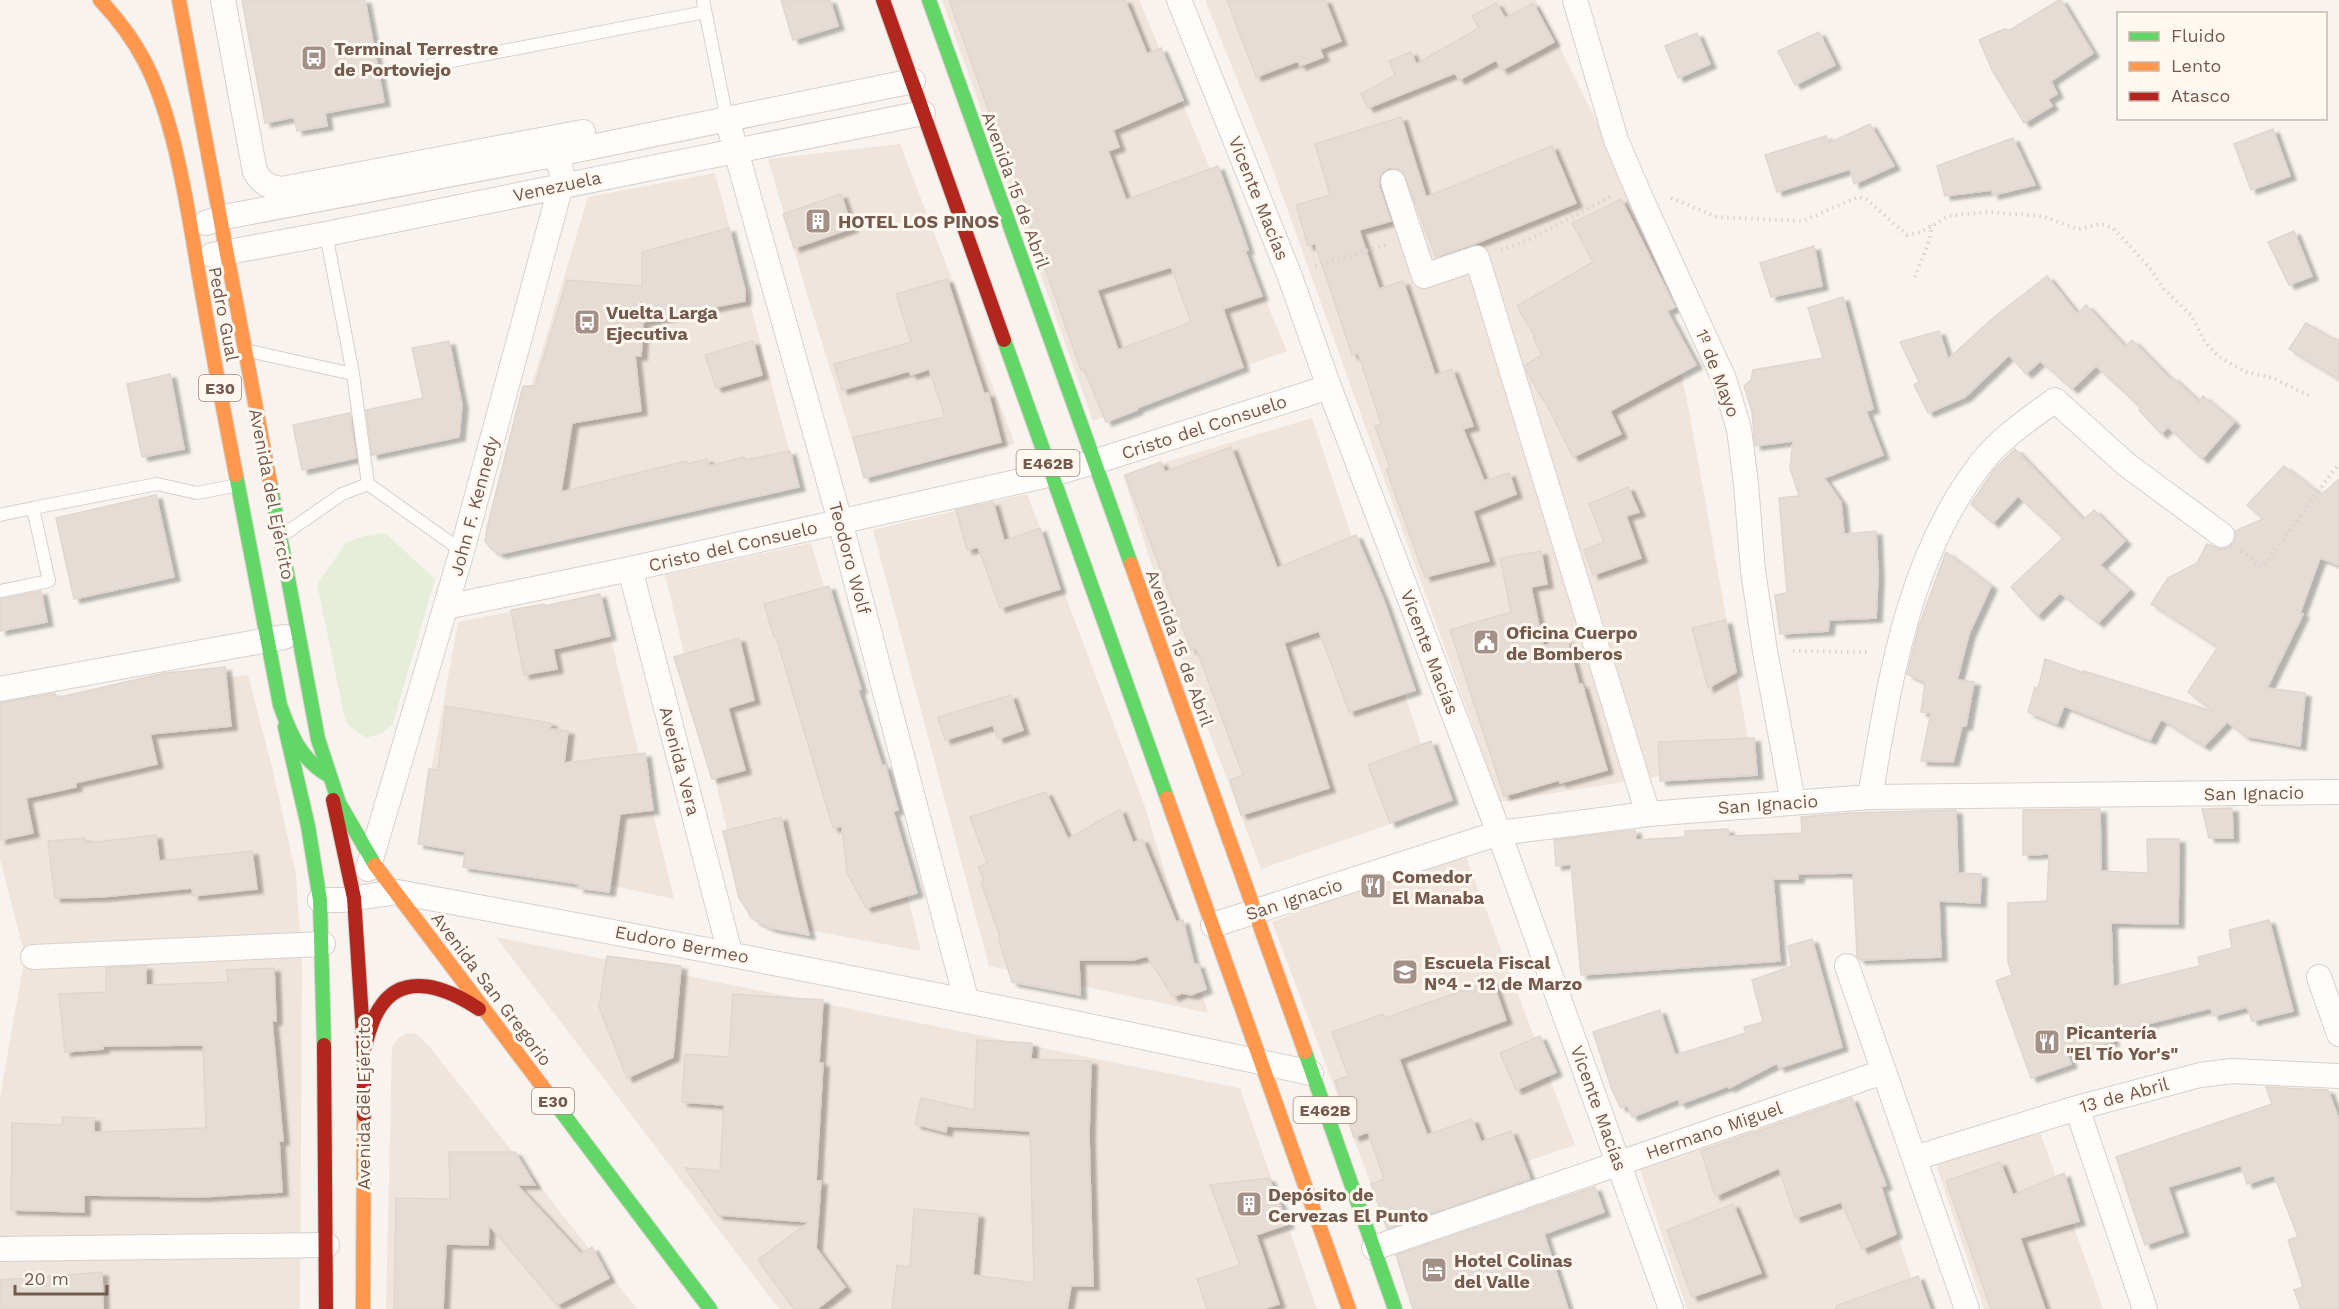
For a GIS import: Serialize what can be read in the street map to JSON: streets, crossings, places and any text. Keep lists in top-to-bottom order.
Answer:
{
  "streets": {
    "main road": [
      "Avenida 15 de Abril",
      "Pedro Gual",
      "E30",
      "E462B",
      "Avenida del Ejército",
      "Avenida San Gregorio"
    ],
    "street": [
      "Venezuela",
      "Vicente Macías",
      "1º de Mayo",
      "Cristo del Consuelo",
      "John F. Kennedy",
      "Teodoro Wolf",
      "Avenida Vera",
      "San Ignacio",
      "Eudoro Bermeo",
      "13 de Abril",
      "Hermano Miguel"
    ]
  },
  "crossings": [
    ["Venezuela", "Pedro Gual"],
    ["Venezuela", "E462B"],
    ["Venezuela", "Avenida del Ejército"],
    ["Venezuela", "John F. Kennedy"],
    ["Venezuela", "Teodoro Wolf"],
    ["Avenida 15 de Abril", "Cristo del Consuelo"],
    ["Avenida 15 de Abril", "San Ignacio"],
    ["Avenida 15 de Abril", "Eudoro Bermeo"],
    ["Avenida 15 de Abril", "Hermano Miguel"],
    ["Vicente Macías", "Cristo del Consuelo"],
    ["Vicente Macías", "San Ignacio"],
    ["Vicente Macías", "Hermano Miguel"],
    ["Pedro Gual", "Avenida del Ejército"],
    ["1º de Mayo", "San Ignacio"],
    ["Cristo del Consuelo", "E462B"],
    ["Cristo del Consuelo", "John F. Kennedy"],
    ["Cristo del Consuelo", "Teodoro Wolf"],
    ["Cristo del Consuelo", "Avenida Vera"],
    ["E462B", "San Ignacio"],
    ["E462B", "Eudoro Bermeo"],
    ["Avenida del Ejército", "John F. Kennedy"],
    ["Avenida del Ejército", "Eudoro Bermeo"],
    ["Avenida del Ejército", "Avenida San Gregorio"],
    ["Teodoro Wolf", "Eudoro Bermeo"],
    ["Avenida Vera", "Eudoro Bermeo"],
    ["Eudoro Bermeo", "Avenida San Gregorio"]
  ],
  "places": {
    "bus stop": ["Terminal Terrestre de Portoviejo", "Vuelta Larga Ejecutiva"],
    "building": ["HOTEL LOS PINOS", "Depósito de Cervezas El Punto"],
    "public building": ["Oficina Cuerpo de Bomberos"],
    "restaurant": ["Comedor El Manaba", "Picantería \"El Tío Yor's\""],
    "school or university": ["Escuela Fiscal N°4 - 12 de Marzo"],
    "hotel": ["Hotel Colinas del Valle"]
  },
  "legend": ["Fluido", "Lento", "Atasco"],
  "scale_bar": "20 m"
}
